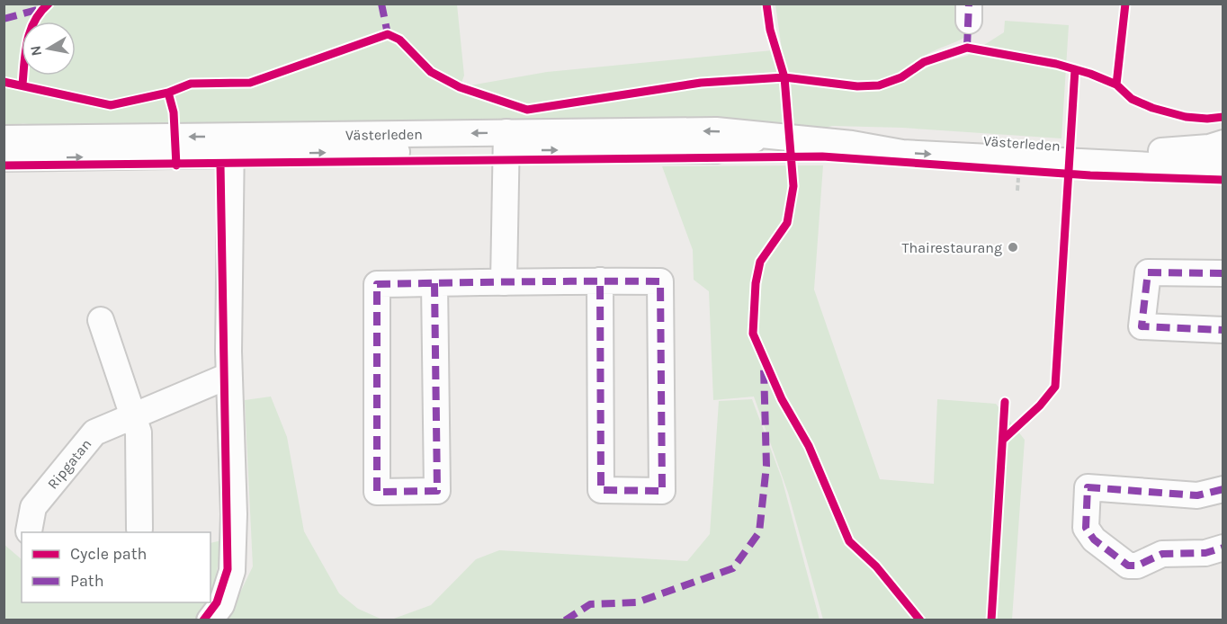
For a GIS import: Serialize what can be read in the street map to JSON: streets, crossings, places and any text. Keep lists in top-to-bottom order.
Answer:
{
  "streets": {
    "street": ["Västerleden", "Ripgatan"]
  },
  "places": ["Thairestaurang"],
  "legend": ["Cycle path", "Path"],
  "north": "left"
}
